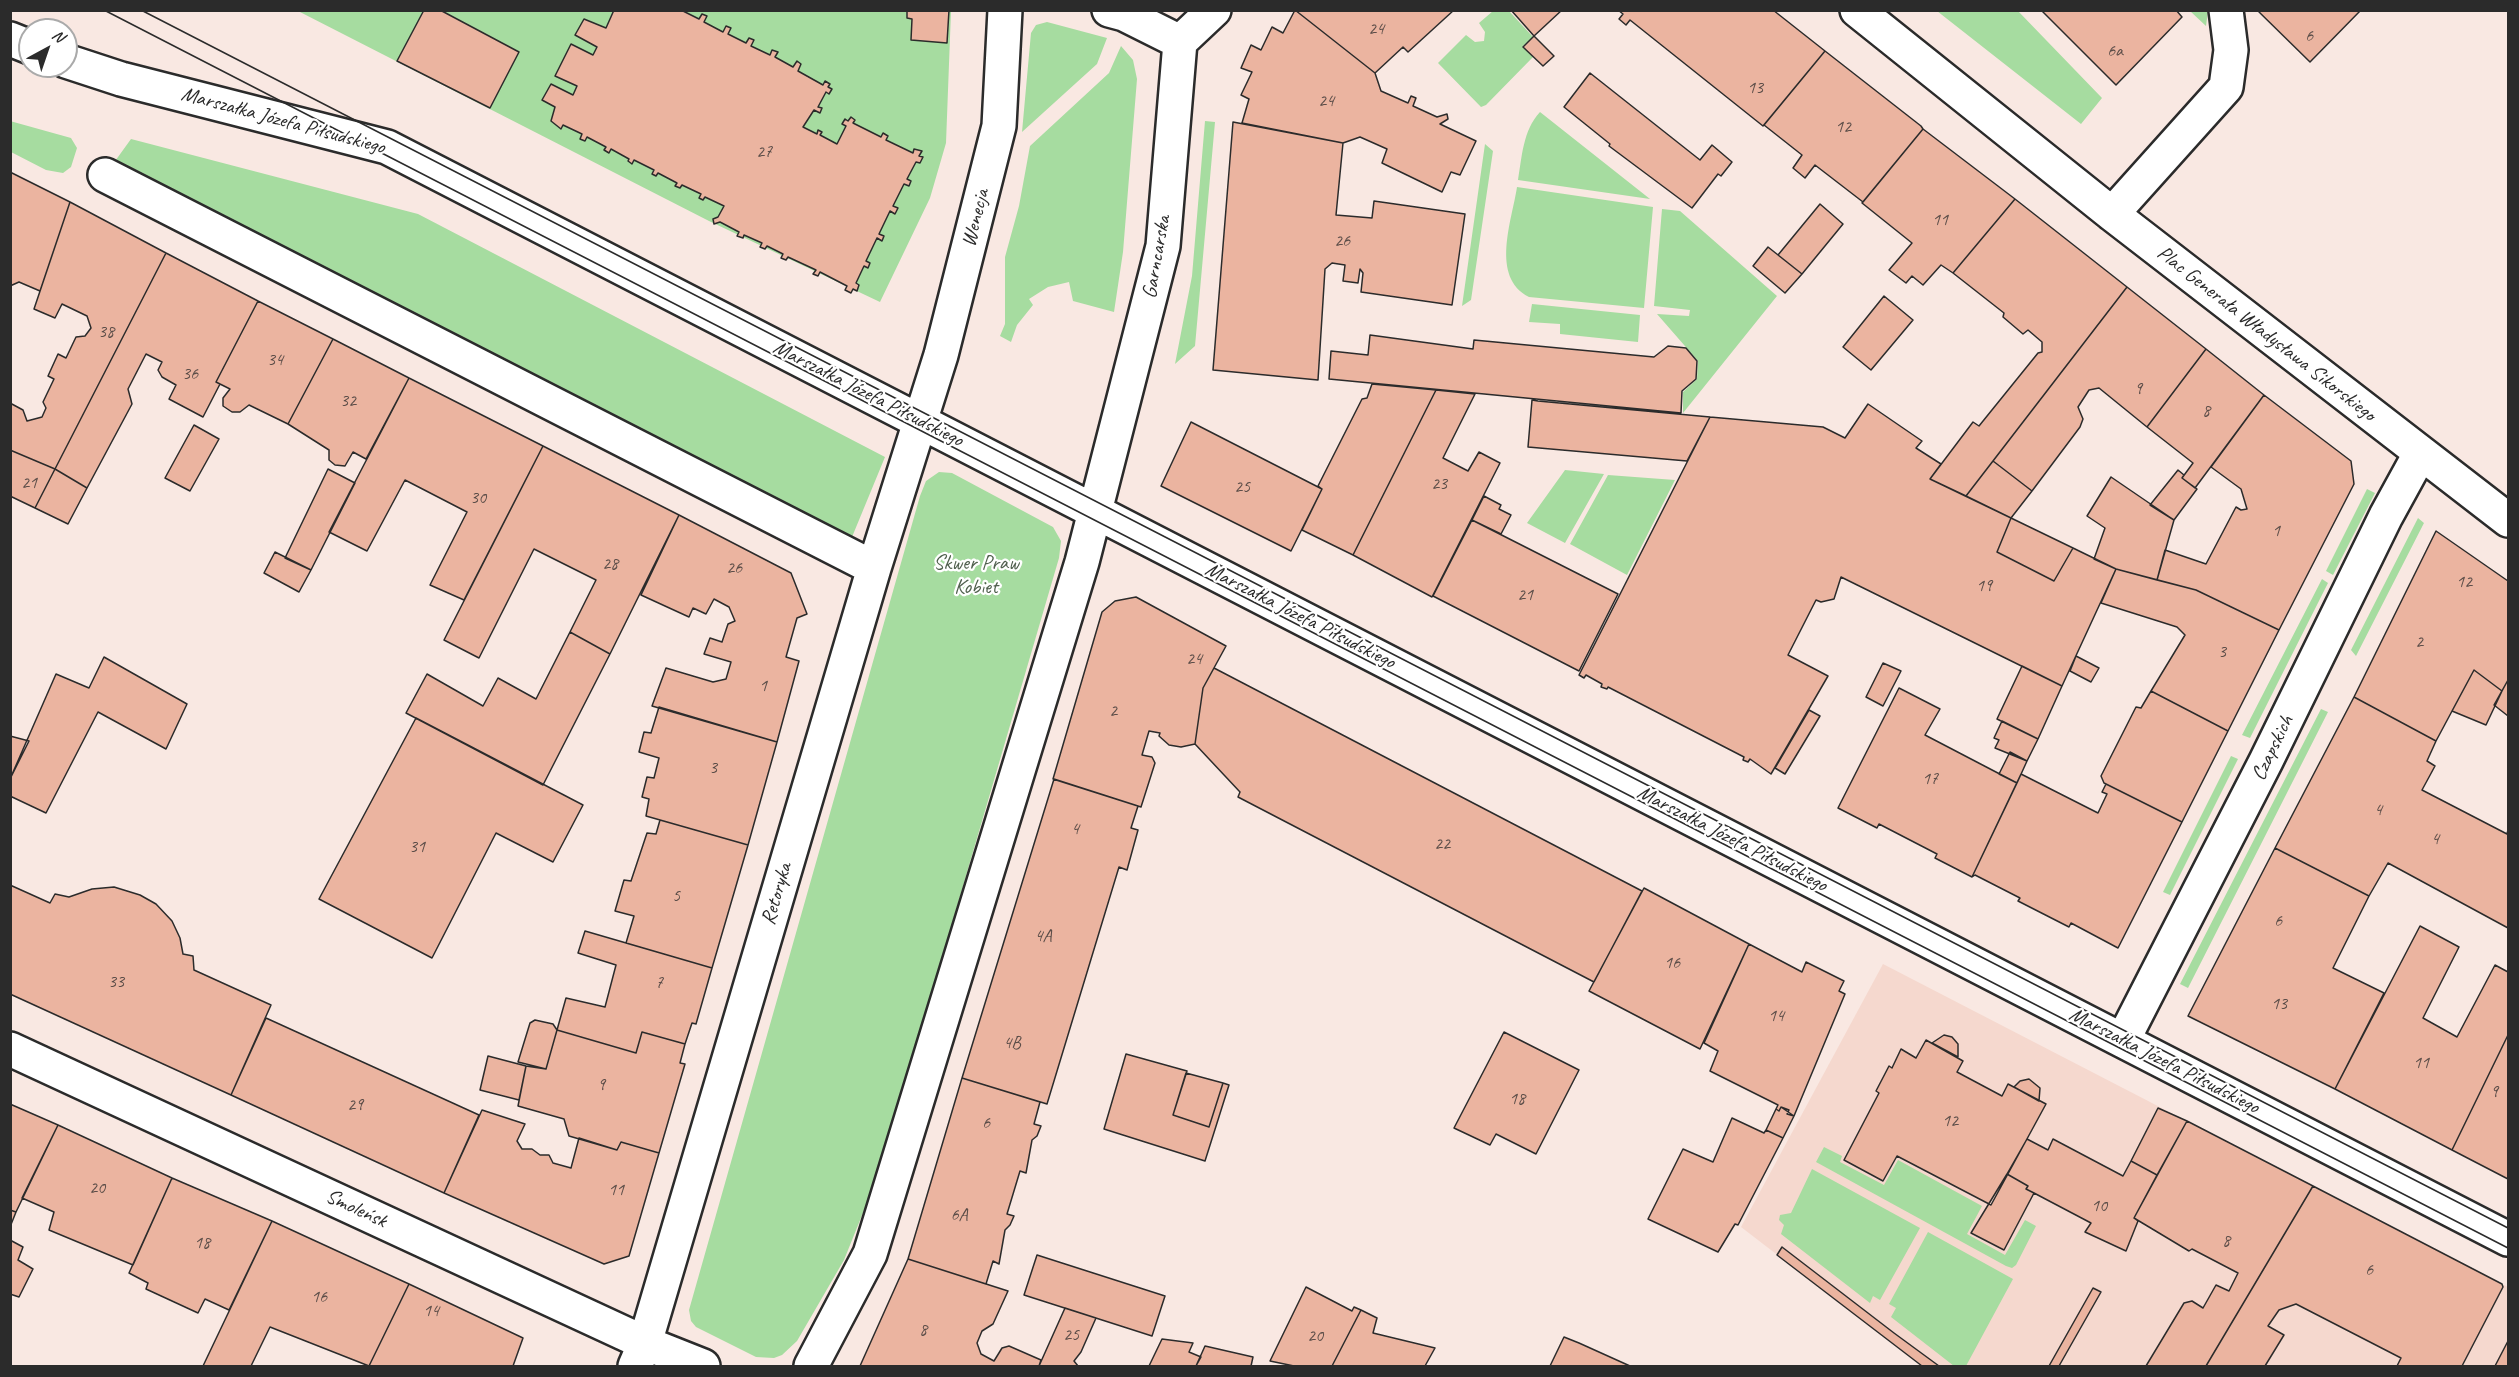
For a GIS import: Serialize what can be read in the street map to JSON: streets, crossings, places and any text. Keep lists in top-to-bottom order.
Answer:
{
  "streets": {
    "street": [
      "Marszałka Józefa Piłsudskiego",
      "Wenecja",
      "Garncarska",
      "Plac Generała Władysława Sikorskiego",
      "Czapskich",
      "Retoryka",
      "Smoleńsk"
    ]
  },
  "crossings": [
    ["Marszałka Józefa Piłsudskiego", "Wenecja"],
    ["Marszałka Józefa Piłsudskiego", "Garncarska"],
    ["Marszałka Józefa Piłsudskiego", "Czapskich"],
    ["Marszałka Józefa Piłsudskiego", "Retoryka"],
    ["Wenecja", "Retoryka"],
    ["Plac Generała Władysława Sikorskiego", "Czapskich"],
    ["Retoryka", "Smoleńsk"]
  ],
  "parks": ["Skwer Praw Kobiet"],
  "house_numbers": [
    "24",
    "6",
    "6a",
    "13",
    "24",
    "12",
    "27",
    "11",
    "26",
    "38",
    "34",
    "36",
    "9",
    "32",
    "8",
    "21",
    "23",
    "25",
    "30",
    "1",
    "28",
    "26",
    "12",
    "19",
    "21",
    "2",
    "3",
    "24",
    "1",
    "2",
    "3",
    "17",
    "4",
    "4",
    "4",
    "22",
    "31",
    "5",
    "6",
    "4A",
    "16",
    "33",
    "7",
    "13",
    "14",
    "4B",
    "11",
    "9",
    "9",
    "18",
    "29",
    "12",
    "6",
    "20",
    "11",
    "10",
    "6A",
    "8",
    "18",
    "6",
    "16",
    "14",
    "8",
    "25",
    "20"
  ],
  "north": "top right"
}
